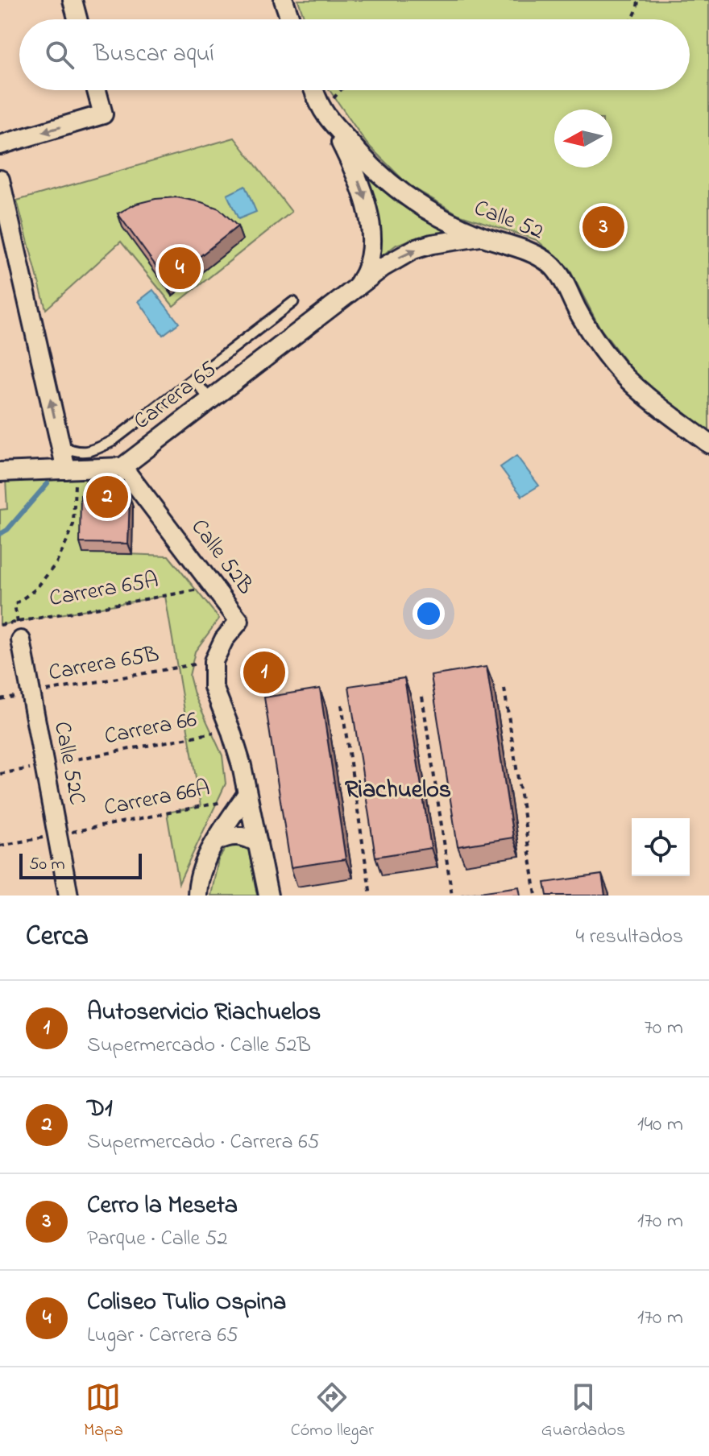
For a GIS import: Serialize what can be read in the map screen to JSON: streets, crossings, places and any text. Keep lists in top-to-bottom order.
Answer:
{
  "streets": {
    "street": [
      "Calle 52",
      "Carrera 65",
      "Calle 52B",
      "Calle 52C"
    ],
    "path": [
      "Carrera 65A",
      "Carrera 65B",
      "Carrera 66",
      "Carrera 66A"
    ]
  },
  "crossings": [
    ["Calle 52", "Carrera 65"],
    ["Carrera 65", "Calle 52B"],
    ["Calle 52B", "Carrera 65A"],
    ["Calle 52B", "Carrera 65B"],
    ["Carrera 65B", "Calle 52C"],
    ["Carrera 66", "Calle 52C"],
    ["Calle 52C", "Carrera 66A"]
  ],
  "districts": ["Riachuelos"],
  "scale_bar": "50 m",
  "north": "left",
  "page": {
    "search": "Buscar aquí",
    "pins": [
      "3",
      "4",
      "2",
      "1"
    ],
    "scale": "50 m",
    "heading": ["Cerca", "4 resultados"],
    "list": [
      {
        "mark": "1",
        "name": "Autoservicio Riachuelos",
        "note": "Supermercado · Calle 52B",
        "value": "70 m"
      },
      {
        "mark": "2",
        "name": "D1",
        "note": "Supermercado · Carrera 65",
        "value": "140 m"
      },
      {
        "mark": "3",
        "name": "Cerro la Meseta",
        "note": "Parque · Calle 52",
        "value": "170 m"
      },
      {
        "mark": "4",
        "name": "Coliseo Tulio Ospina",
        "note": "Lugar · Carrera 65",
        "value": "170 m"
      }
    ],
    "nav": ["Mapa", "Cómo llegar", "Guardados"]
  }
}
